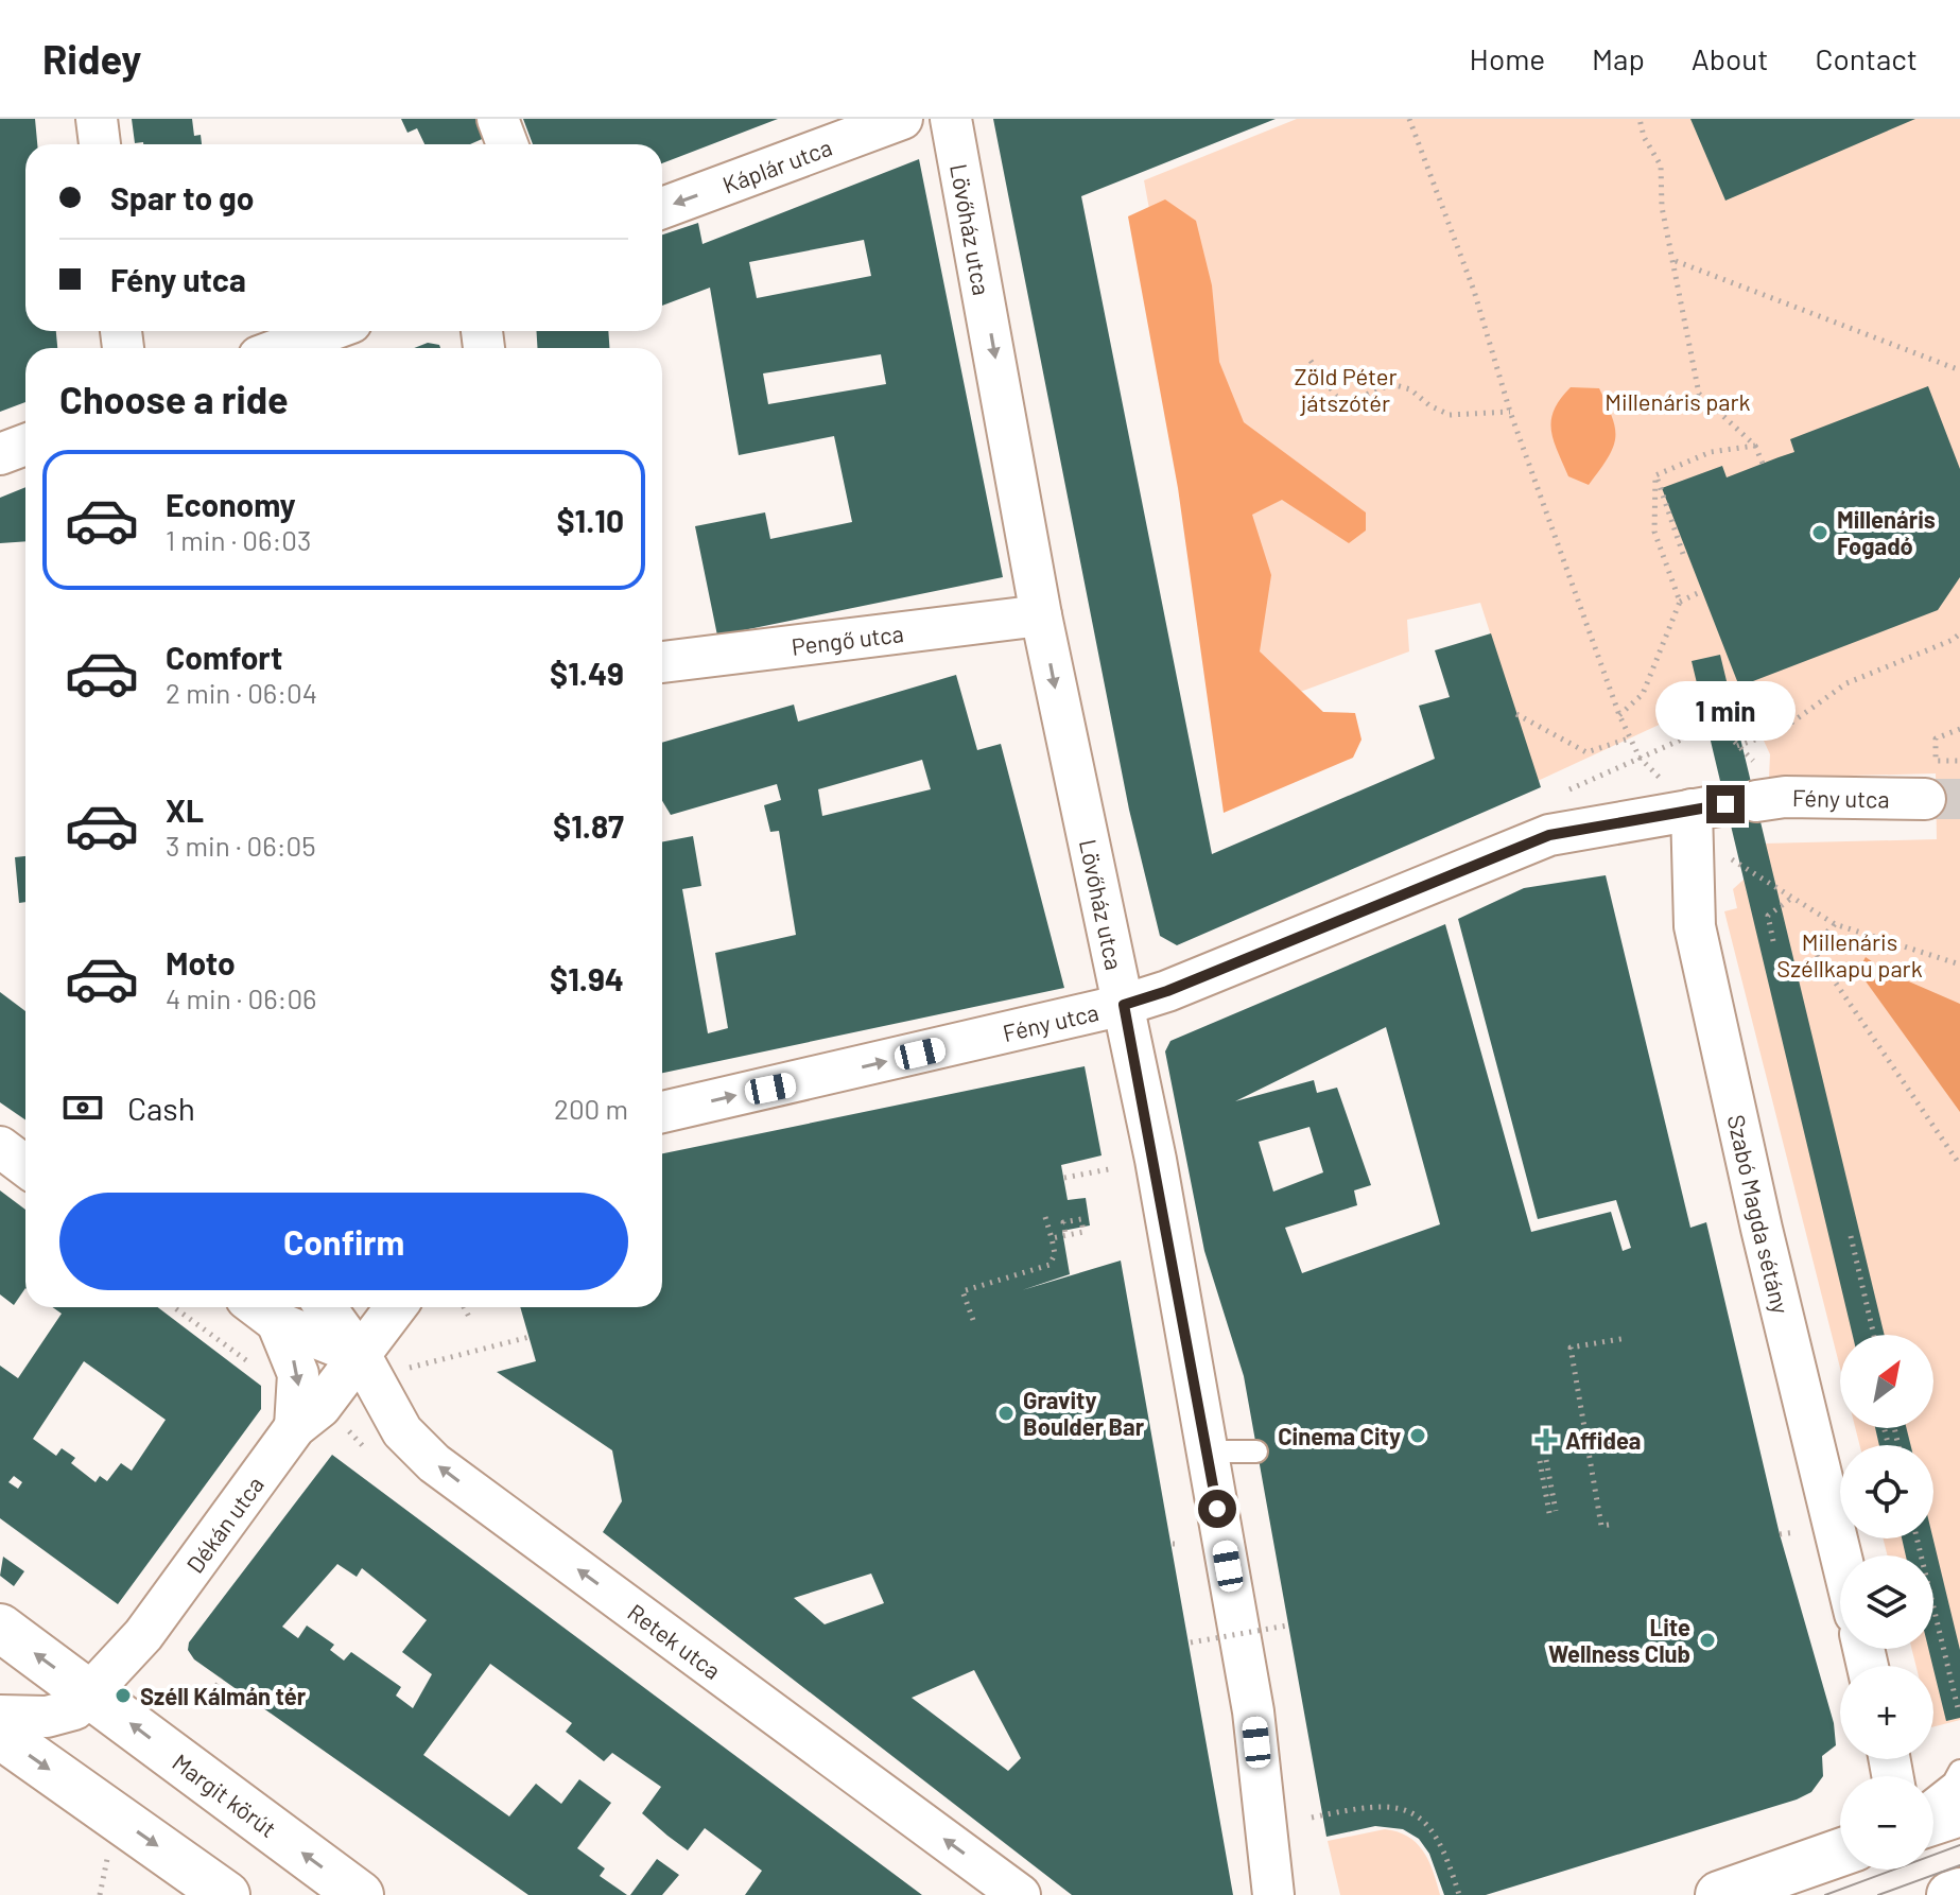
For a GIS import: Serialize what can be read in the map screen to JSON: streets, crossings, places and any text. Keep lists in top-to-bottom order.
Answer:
{
  "streets": {
    "main road": ["Margit körút"],
    "street": [
      "Káplár utca",
      "Lövőház utca",
      "Pengő utca",
      "Fény utca",
      "Szabó Magda sétány",
      "Dékán utca",
      "Retek utca"
    ]
  },
  "crossings": [
    ["Lövőház utca", "Pengő utca"],
    ["Lövőház utca", "Fény utca"],
    ["Fény utca", "Szabó Magda sétány"],
    ["Dékán utca", "Retek utca"],
    ["Dékán utca", "Margit körút"]
  ],
  "one_way": [
    "Káplár utca",
    "Lövőház utca",
    "Fény utca",
    "Retek utca"
  ],
  "parks": ["Zöld Péter játszótér", "Millenáris park", "Millenáris Széllkapu park"],
  "places": {
    "other": [
      "Millenáris Fogadó",
      "Gravity Boulder Bar",
      "Cinema City",
      "Lite Wellness Club",
      "Széll Kálmán tér"
    ],
    "health": ["Affidea"]
  },
  "north": "top right",
  "page": {
    "header": "Ridey",
    "nav": [
      "Home",
      "Map",
      "About",
      "Contact"
    ],
    "banner": ["Spar to go", "Fény utca"],
    "heading": "Choose a ride",
    "list": [
      {
        "name": "Economy",
        "note": "1 min · 06:03",
        "value": "$1.10"
      },
      {
        "name": "Comfort",
        "note": "2 min · 06:04",
        "value": "$1.49"
      },
      {
        "name": "XL",
        "note": "3 min · 06:05",
        "value": "$1.87"
      },
      {
        "name": "Moto",
        "note": "4 min · 06:06",
        "value": "$1.94"
      }
    ],
    "bubble": "1 min",
    "pay": ["Cash", "200 m"],
    "buttons": "Confirm",
    "map_buttons": ["+", "−"]
  }
}
